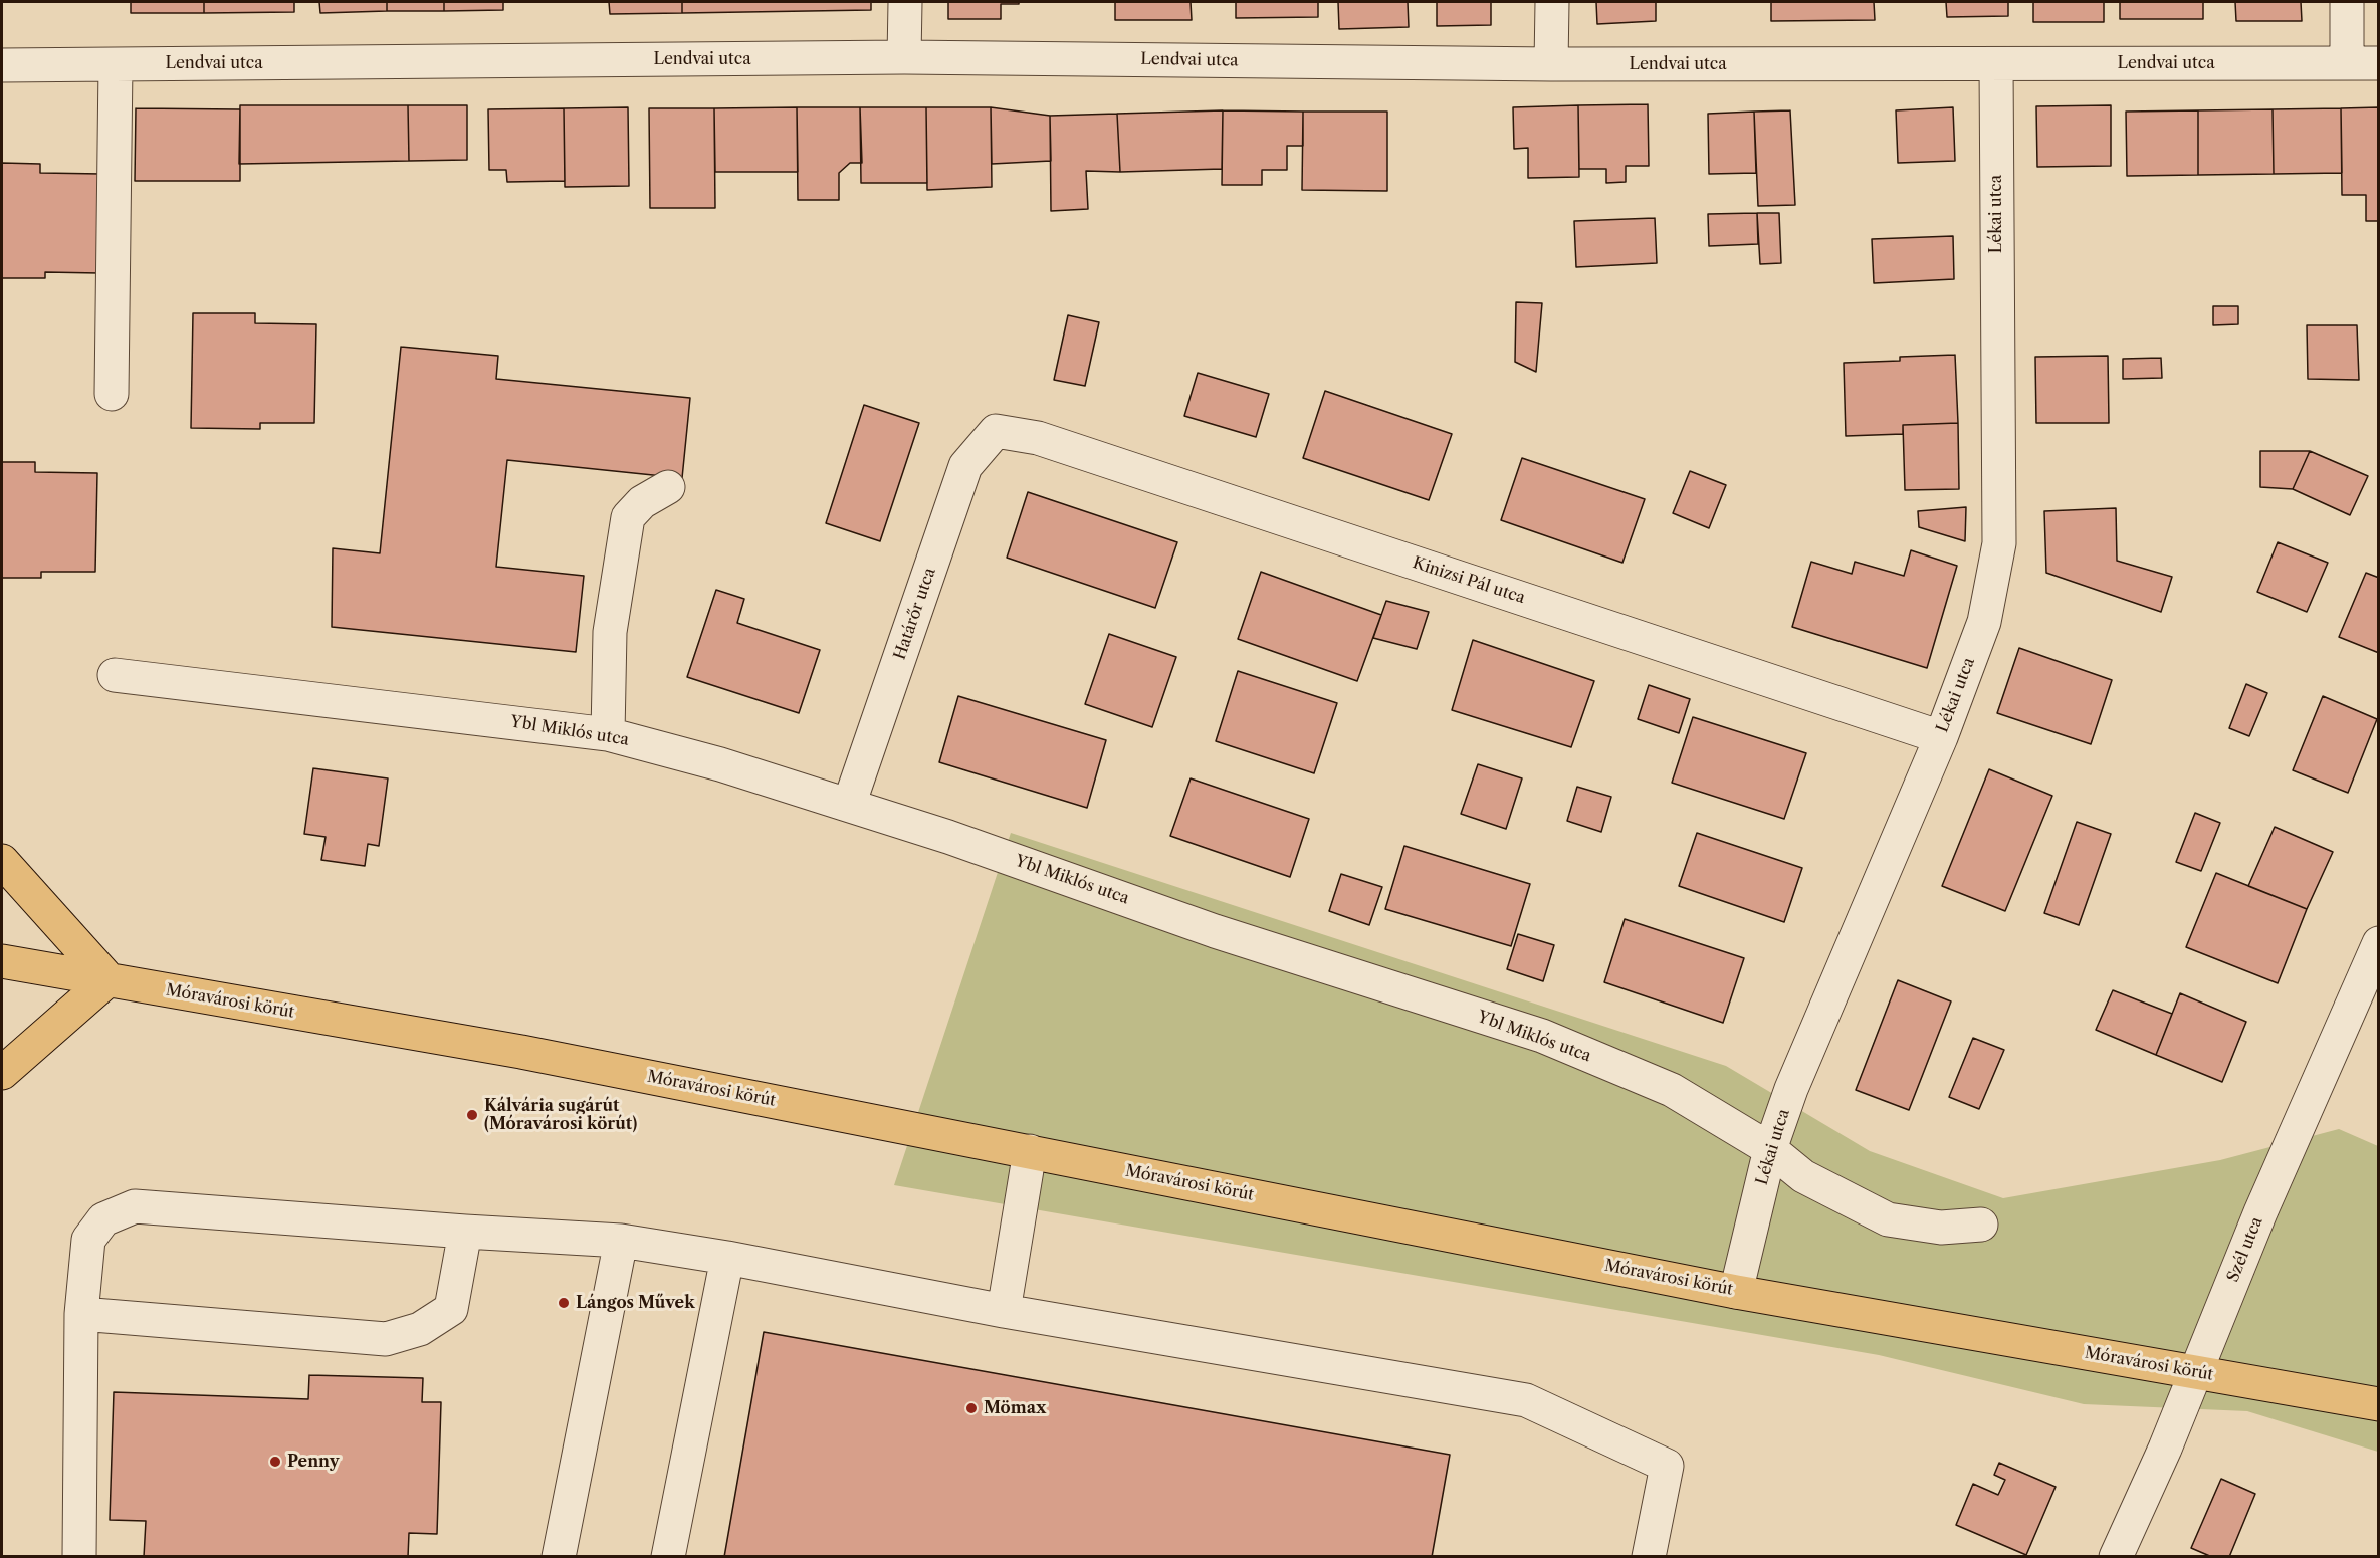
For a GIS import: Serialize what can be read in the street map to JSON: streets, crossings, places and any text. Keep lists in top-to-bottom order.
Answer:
{
  "streets": {
    "main road": ["Móravárosi körút"],
    "street": [
      "Lendvai utca",
      "Lékai utca",
      "Kinizsi Pál utca",
      "Határőr utca",
      "Ybl Miklós utca",
      "Szél utca"
    ]
  },
  "crossings": [
    ["Lendvai utca", "Lékai utca"],
    ["Lékai utca", "Kinizsi Pál utca"],
    ["Lékai utca", "Ybl Miklós utca"],
    ["Lékai utca", "Móravárosi körút"],
    ["Kinizsi Pál utca", "Határőr utca"],
    ["Határőr utca", "Ybl Miklós utca"],
    ["Móravárosi körút", "Szél utca"]
  ],
  "places": [
    "Kálvária sugárút (Móravárosi körút)",
    "Lángos Művek",
    "Mömax",
    "Penny"
  ]
}
